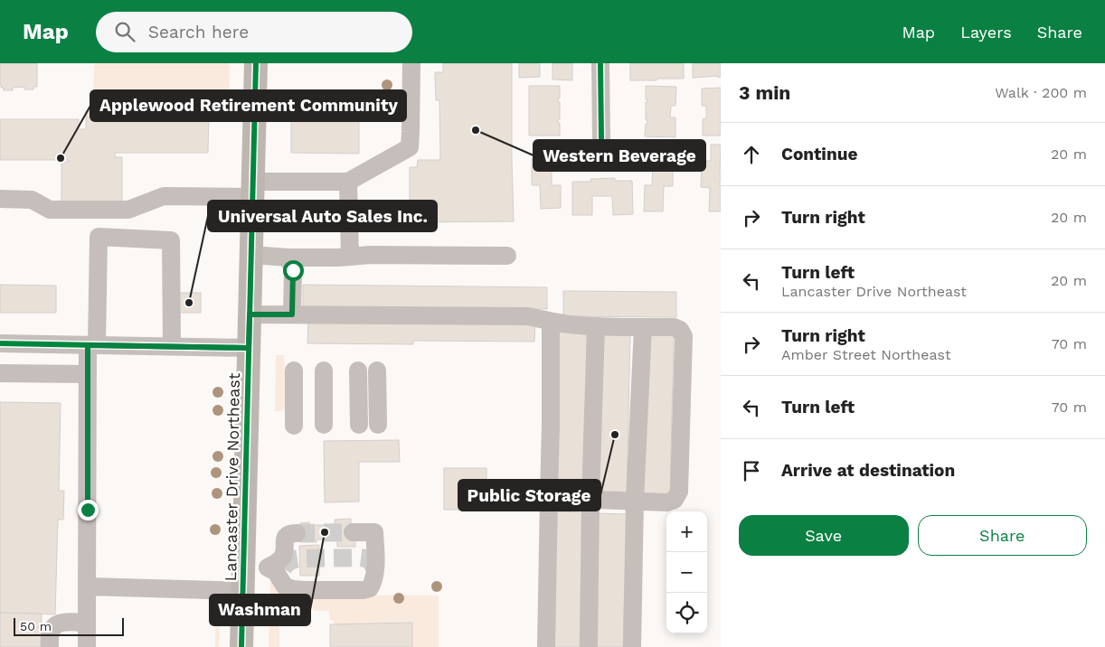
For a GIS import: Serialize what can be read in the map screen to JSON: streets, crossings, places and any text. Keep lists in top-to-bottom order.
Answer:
{
  "streets": {
    "main road": ["Lancaster Drive Northeast"]
  },
  "places": [
    "Western Beverage",
    "Applewood Retirement Community",
    "Universal Auto Sales Inc.",
    "Public Storage",
    "Washman"
  ],
  "scale_bar": "50 m",
  "page": {
    "header": "Map",
    "search": "Search here",
    "nav": ["Map", "Layers", "Share"],
    "heading": ["3 min", "Walk · 200 m"],
    "list": [
      ["Continue", "20 m"],
      ["Turn right", "20 m"],
      ["Turn left", "Lancaster Drive Northeast", "20 m"],
      ["Turn right", "Amber Street Northeast", "70 m"],
      ["Turn left", "70 m"],
      "Arrive at destination"
    ],
    "buttons": ["Save", "Share"],
    "map_buttons": ["+", "−"],
    "scale": "50 m"
  }
}
